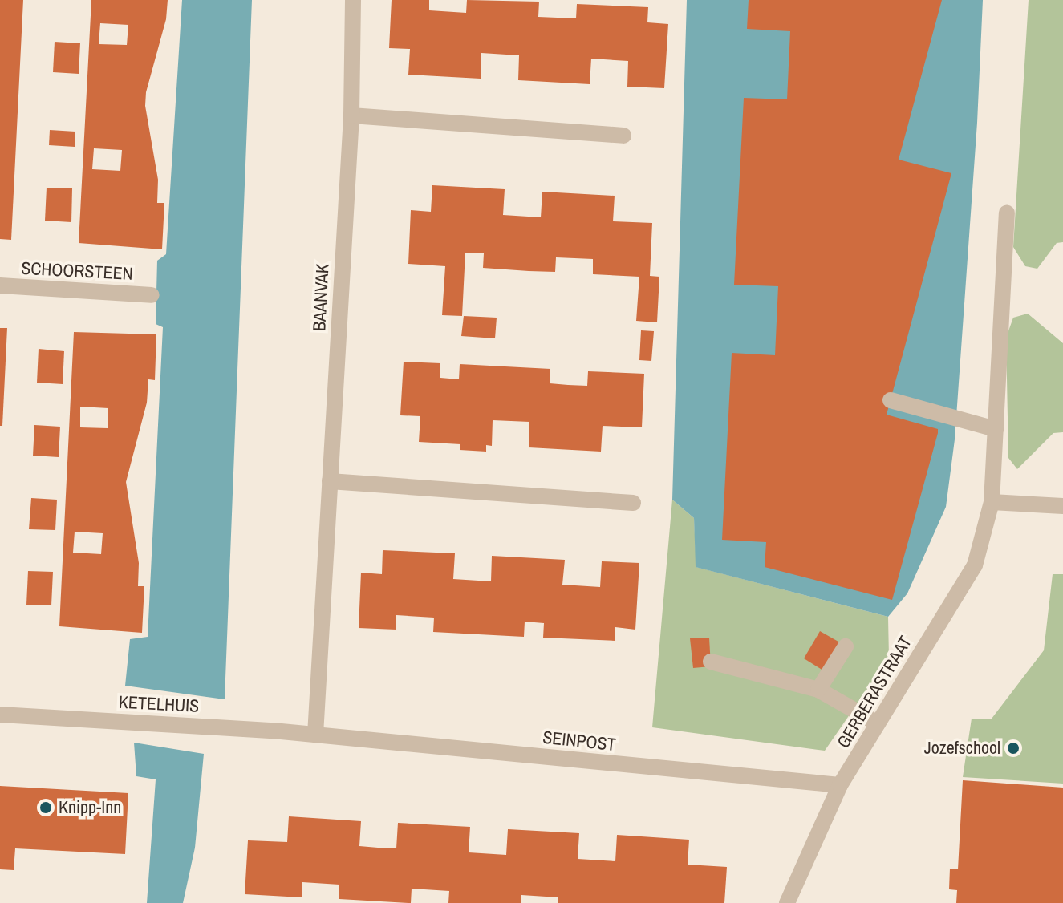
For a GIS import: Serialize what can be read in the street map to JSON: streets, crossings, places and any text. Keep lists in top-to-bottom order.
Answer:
{
  "streets": {
    "street": [
      "SCHOORSTEEN",
      "BAANVAK",
      "GERBERASTRAAT",
      "KETELHUIS",
      "SEINPOST"
    ]
  },
  "crossings": [
    ["BAANVAK", "KETELHUIS"],
    ["BAANVAK", "SEINPOST"],
    ["GERBERASTRAAT", "SEINPOST"],
    ["KETELHUIS", "SEINPOST"]
  ],
  "places": ["Jozefschool", "Knipp-Inn"]
}
